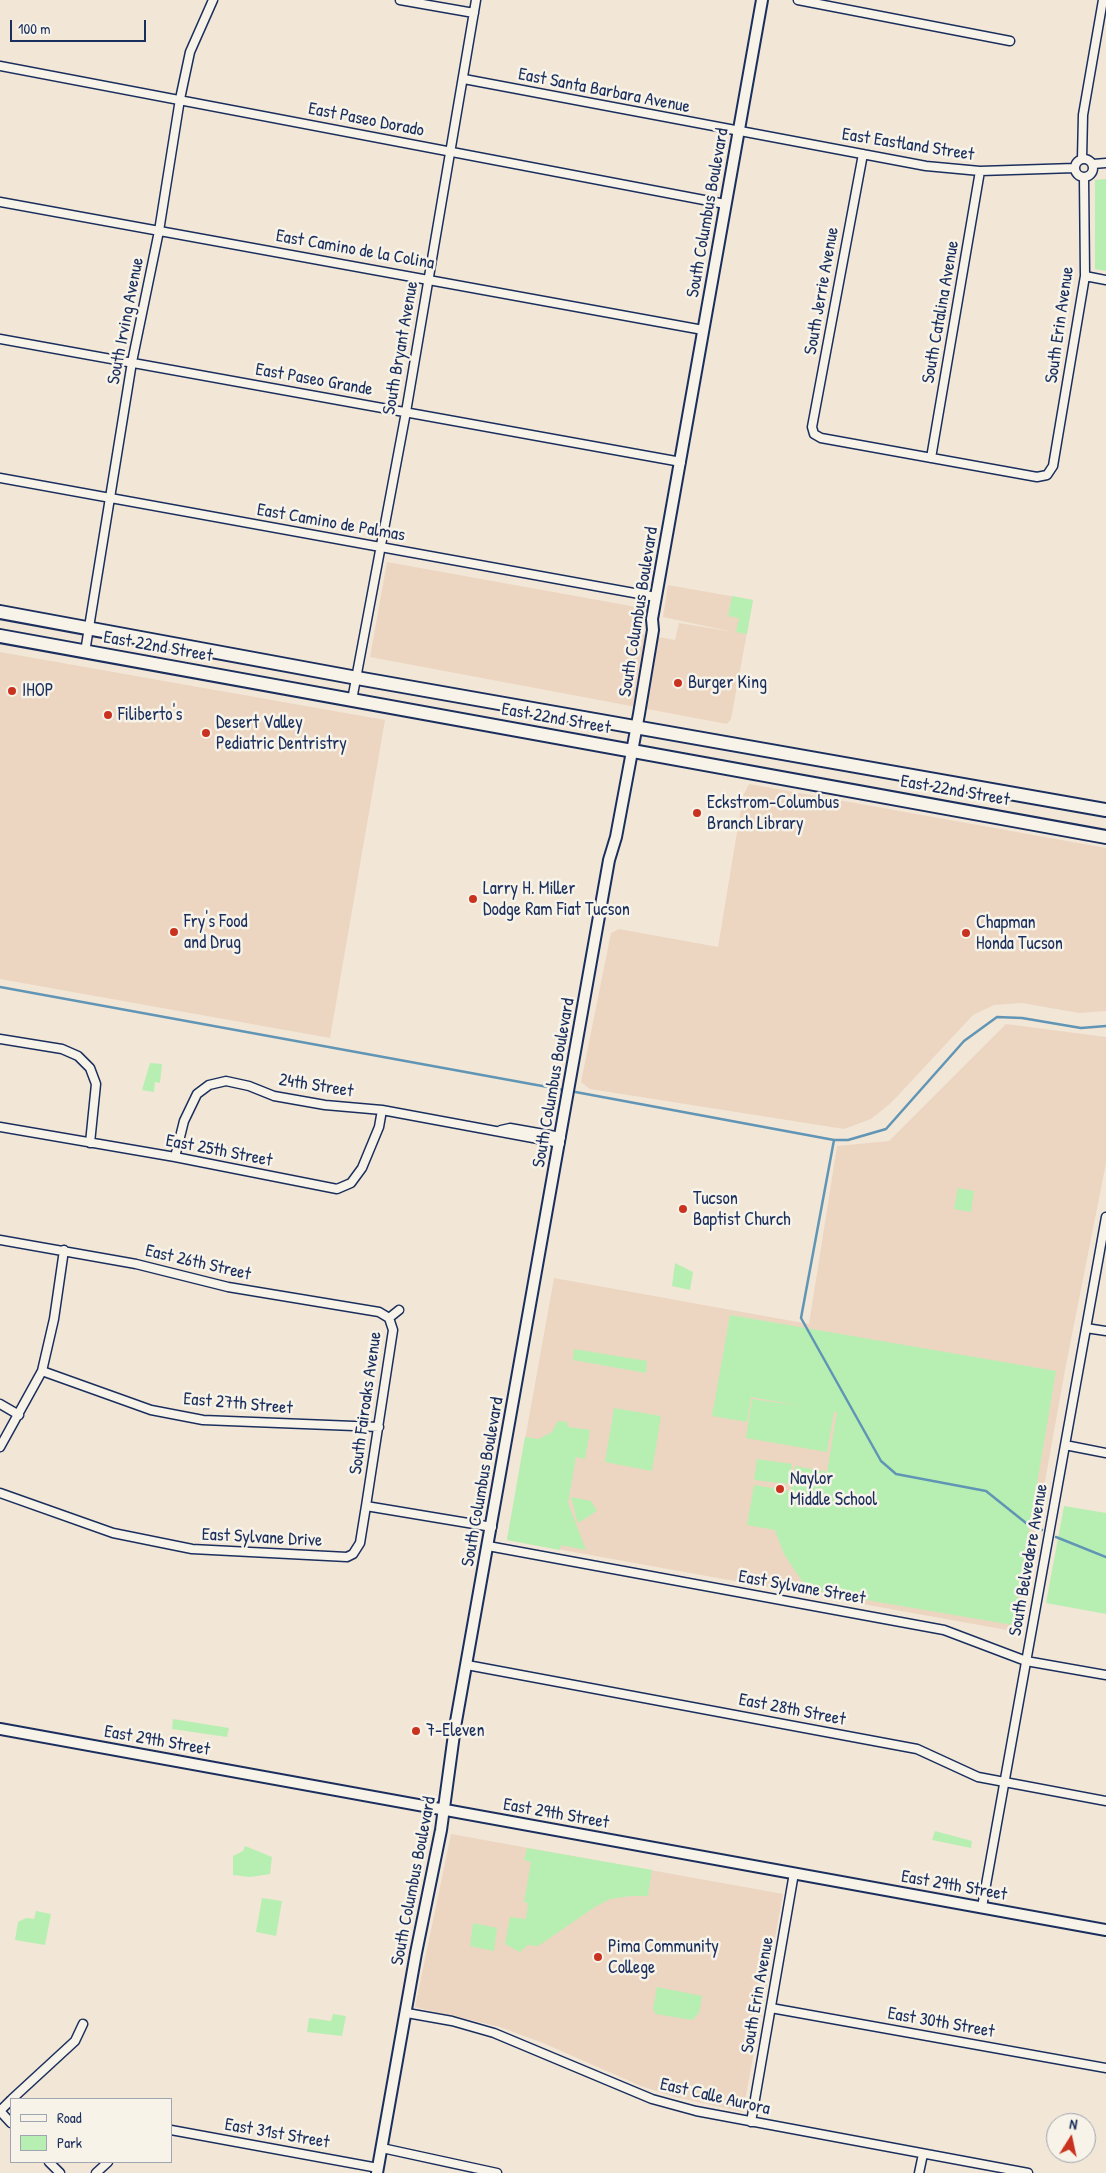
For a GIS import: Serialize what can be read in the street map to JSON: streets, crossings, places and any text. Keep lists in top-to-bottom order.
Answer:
{
  "streets": {
    "main road": ["East 22nd Street"],
    "street": [
      "East Santa Barbara Avenue",
      "East Paseo Dorado",
      "East Eastland Street",
      "South Columbus Boulevard",
      "East Camino de la Colina",
      "South Jerrie Avenue",
      "South Catalina Avenue",
      "South Irving Avenue",
      "South Erin Avenue",
      "South Bryant Avenue",
      "East Paseo Grande",
      "East Camino de Palmas",
      "24th Street",
      "East 25th Street",
      "East 26th Street",
      "South Fairoaks Avenue",
      "East 27th Street",
      "East Sylvane Drive",
      "South Belvedere Avenue",
      "East Sylvane Street",
      "East 28th Street",
      "East 29th Street",
      "East 30th Street",
      "East Calle Aurora",
      "East 31st Street"
    ]
  },
  "crossings": [
    ["East Santa Barbara Avenue", "East Eastland Street"],
    ["East Santa Barbara Avenue", "South Columbus Boulevard"],
    ["East Santa Barbara Avenue", "South Bryant Avenue"],
    ["East Paseo Dorado", "South Columbus Boulevard"],
    ["East Paseo Dorado", "South Irving Avenue"],
    ["East Paseo Dorado", "South Bryant Avenue"],
    ["East Eastland Street", "South Columbus Boulevard"],
    ["East Eastland Street", "South Jerrie Avenue"],
    ["East Eastland Street", "South Catalina Avenue"],
    ["East Eastland Street", "South Erin Avenue"],
    ["South Columbus Boulevard", "East Camino de la Colina"],
    ["South Columbus Boulevard", "East Paseo Grande"],
    ["South Columbus Boulevard", "East Camino de Palmas"],
    ["South Columbus Boulevard", "East 22nd Street"],
    ["South Columbus Boulevard", "24th Street"],
    ["South Columbus Boulevard", "East Sylvane Street"],
    ["South Columbus Boulevard", "East 28th Street"],
    ["South Columbus Boulevard", "East 29th Street"],
    ["South Columbus Boulevard", "East Calle Aurora"],
    ["South Columbus Boulevard", "East 31st Street"],
    ["East Camino de la Colina", "South Irving Avenue"],
    ["East Camino de la Colina", "South Bryant Avenue"],
    ["South Jerrie Avenue", "South Catalina Avenue"],
    ["South Jerrie Avenue", "South Erin Avenue"],
    ["South Catalina Avenue", "South Erin Avenue"],
    ["South Irving Avenue", "East Paseo Grande"],
    ["South Irving Avenue", "East Camino de Palmas"],
    ["South Irving Avenue", "East 22nd Street"],
    ["South Erin Avenue", "East 29th Street"],
    ["South Erin Avenue", "East 30th Street"],
    ["South Erin Avenue", "East Calle Aurora"],
    ["South Bryant Avenue", "East Paseo Grande"],
    ["South Bryant Avenue", "East Camino de Palmas"],
    ["South Bryant Avenue", "East 22nd Street"],
    ["24th Street", "East 25th Street"],
    ["East 26th Street", "South Fairoaks Avenue"],
    ["South Fairoaks Avenue", "East 27th Street"],
    ["South Belvedere Avenue", "East Sylvane Street"],
    ["South Belvedere Avenue", "East 28th Street"],
    ["South Belvedere Avenue", "East 29th Street"]
  ],
  "places": [
    "Burger King",
    "IHOP",
    "Filiberto's",
    "Desert Valley Pediatric Dentristry",
    "Eckstrom-Columbus Branch Library",
    "Larry H. Miller Dodge Ram Fiat Tucson",
    "Fry's Food and Drug",
    "Chapman Honda Tucson",
    "Tucson Baptist Church",
    "Naylor Middle School",
    "7-Eleven",
    "Pima Community College"
  ],
  "legend": ["Road", "Park"],
  "scale_bar": "100 m",
  "north": "top"
}
